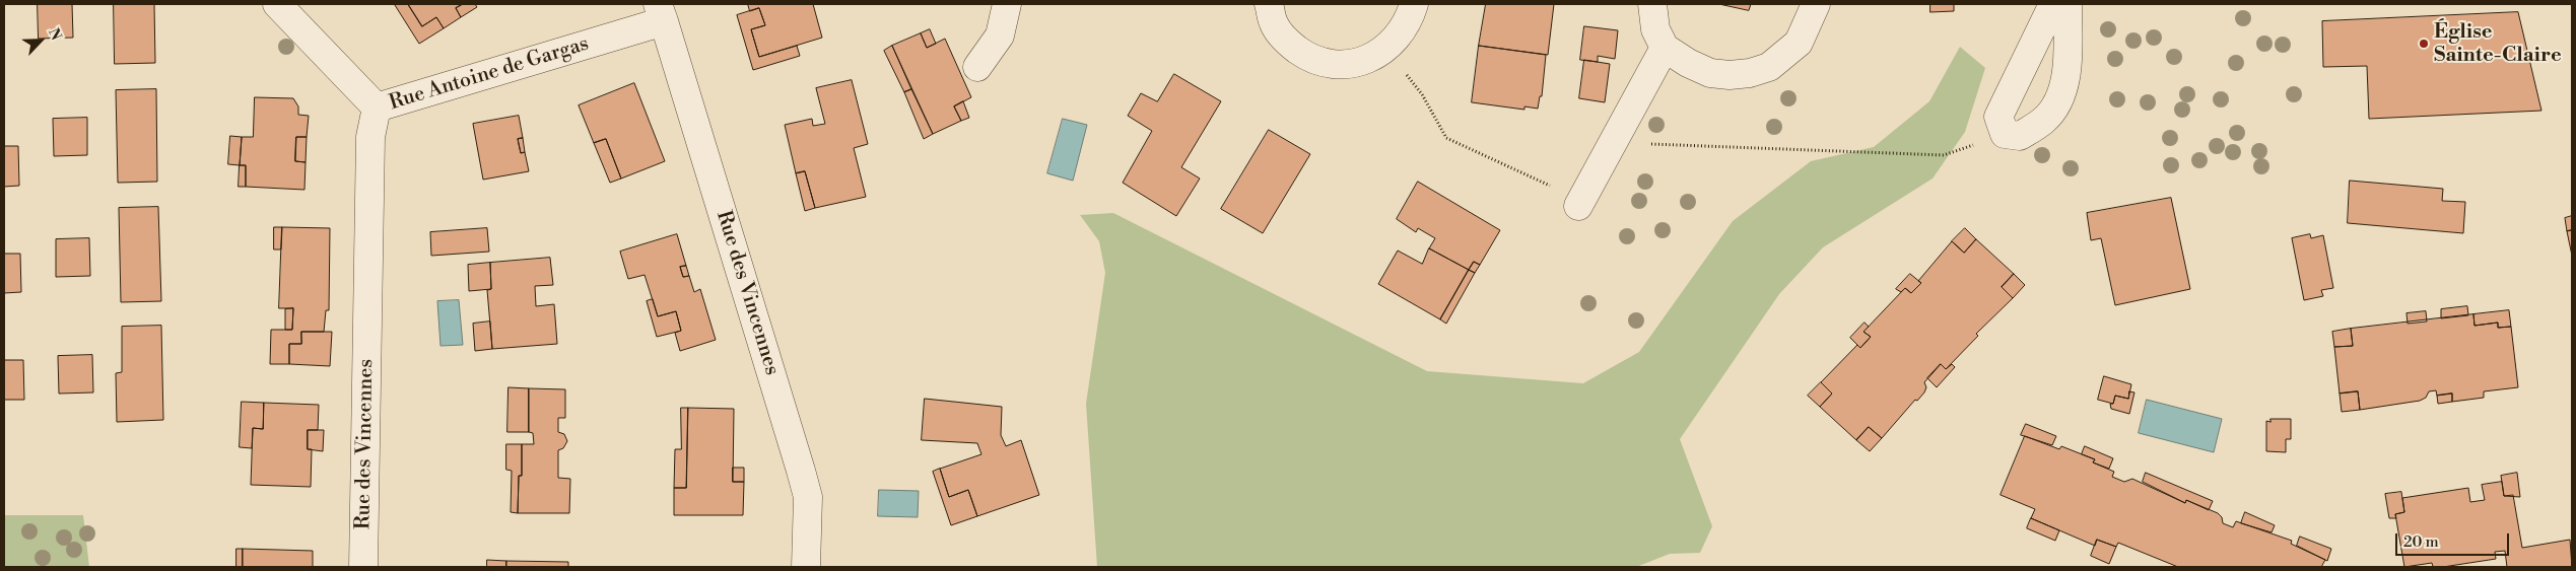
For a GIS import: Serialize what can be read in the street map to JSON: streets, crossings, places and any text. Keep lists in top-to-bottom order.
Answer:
{
  "streets": {
    "street": ["Rue Antoine de Gargas", "Rue des Vincennes"]
  },
  "crossings": [
    ["Rue Antoine de Gargas", "Rue des Vincennes"]
  ],
  "places": ["Église Sainte-Claire"],
  "scale_bar": "20 m",
  "north": "top right"
}
